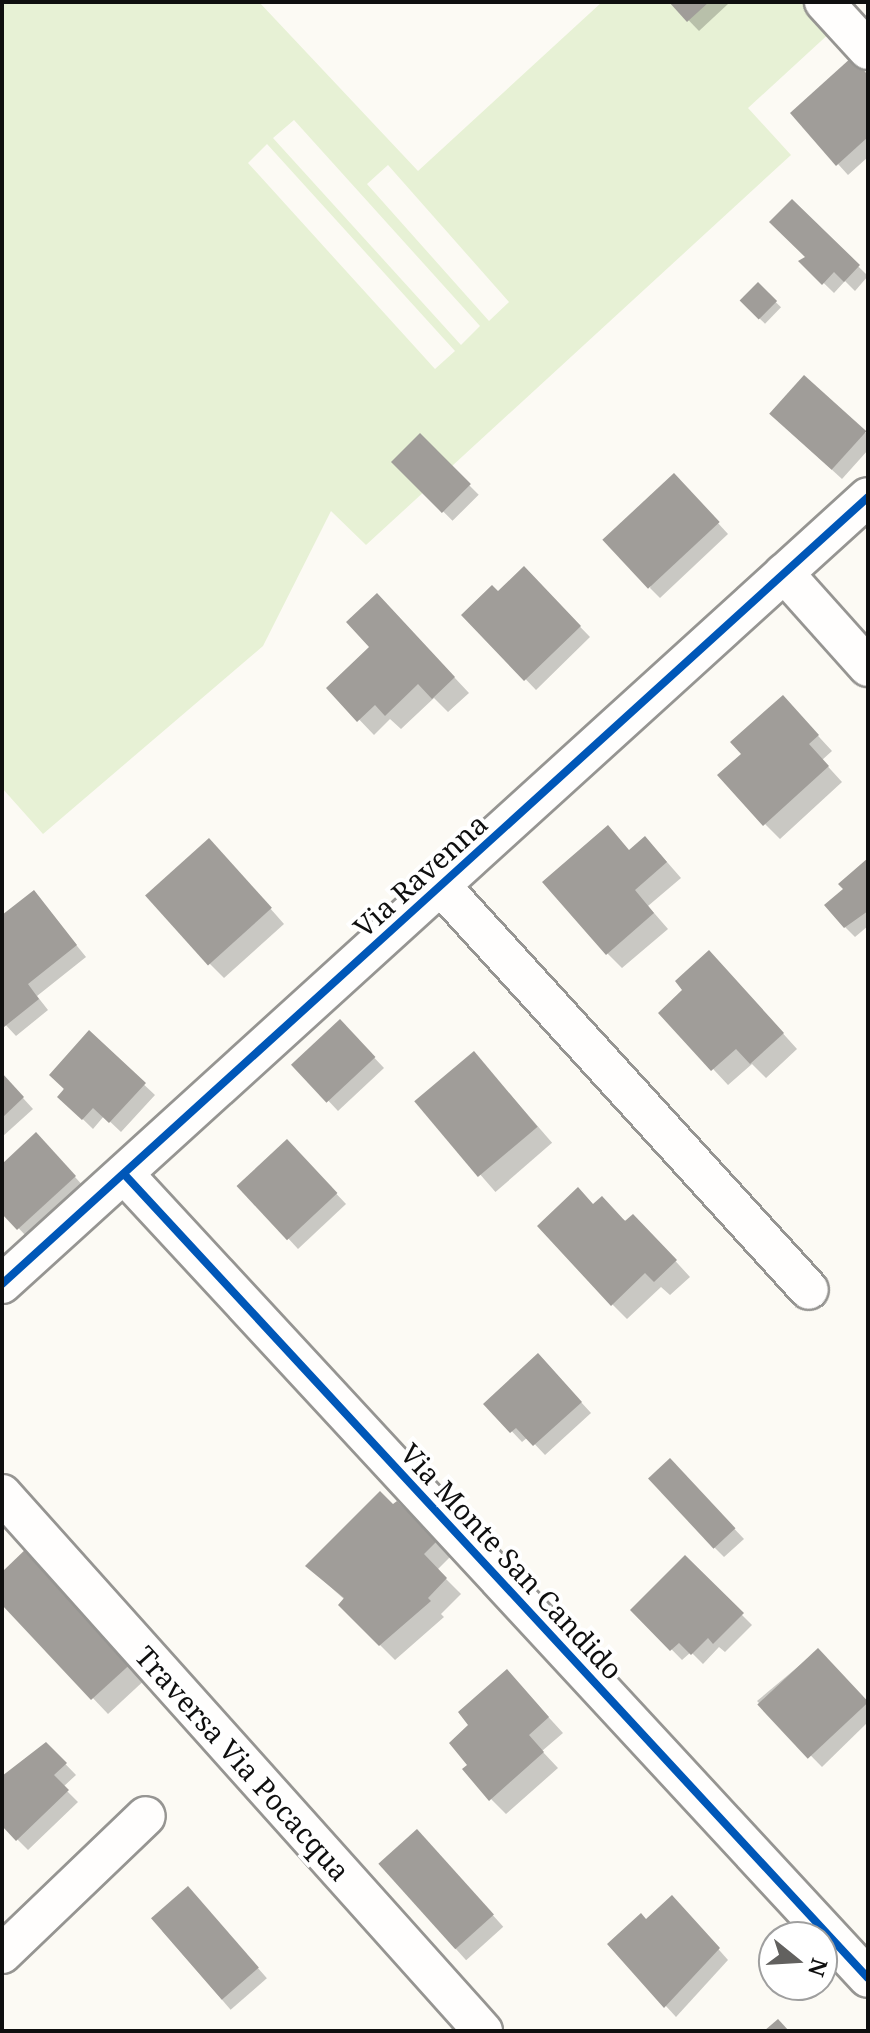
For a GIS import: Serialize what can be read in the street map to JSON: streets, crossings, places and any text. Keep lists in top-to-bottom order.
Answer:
{
  "streets": {
    "street": ["Via Ravenna", "Via Monte San Candido", "Traversa Via Pocacqua"]
  },
  "crossings": [
    ["Via Ravenna", "Via Monte San Candido"]
  ],
  "north": "right"
}
